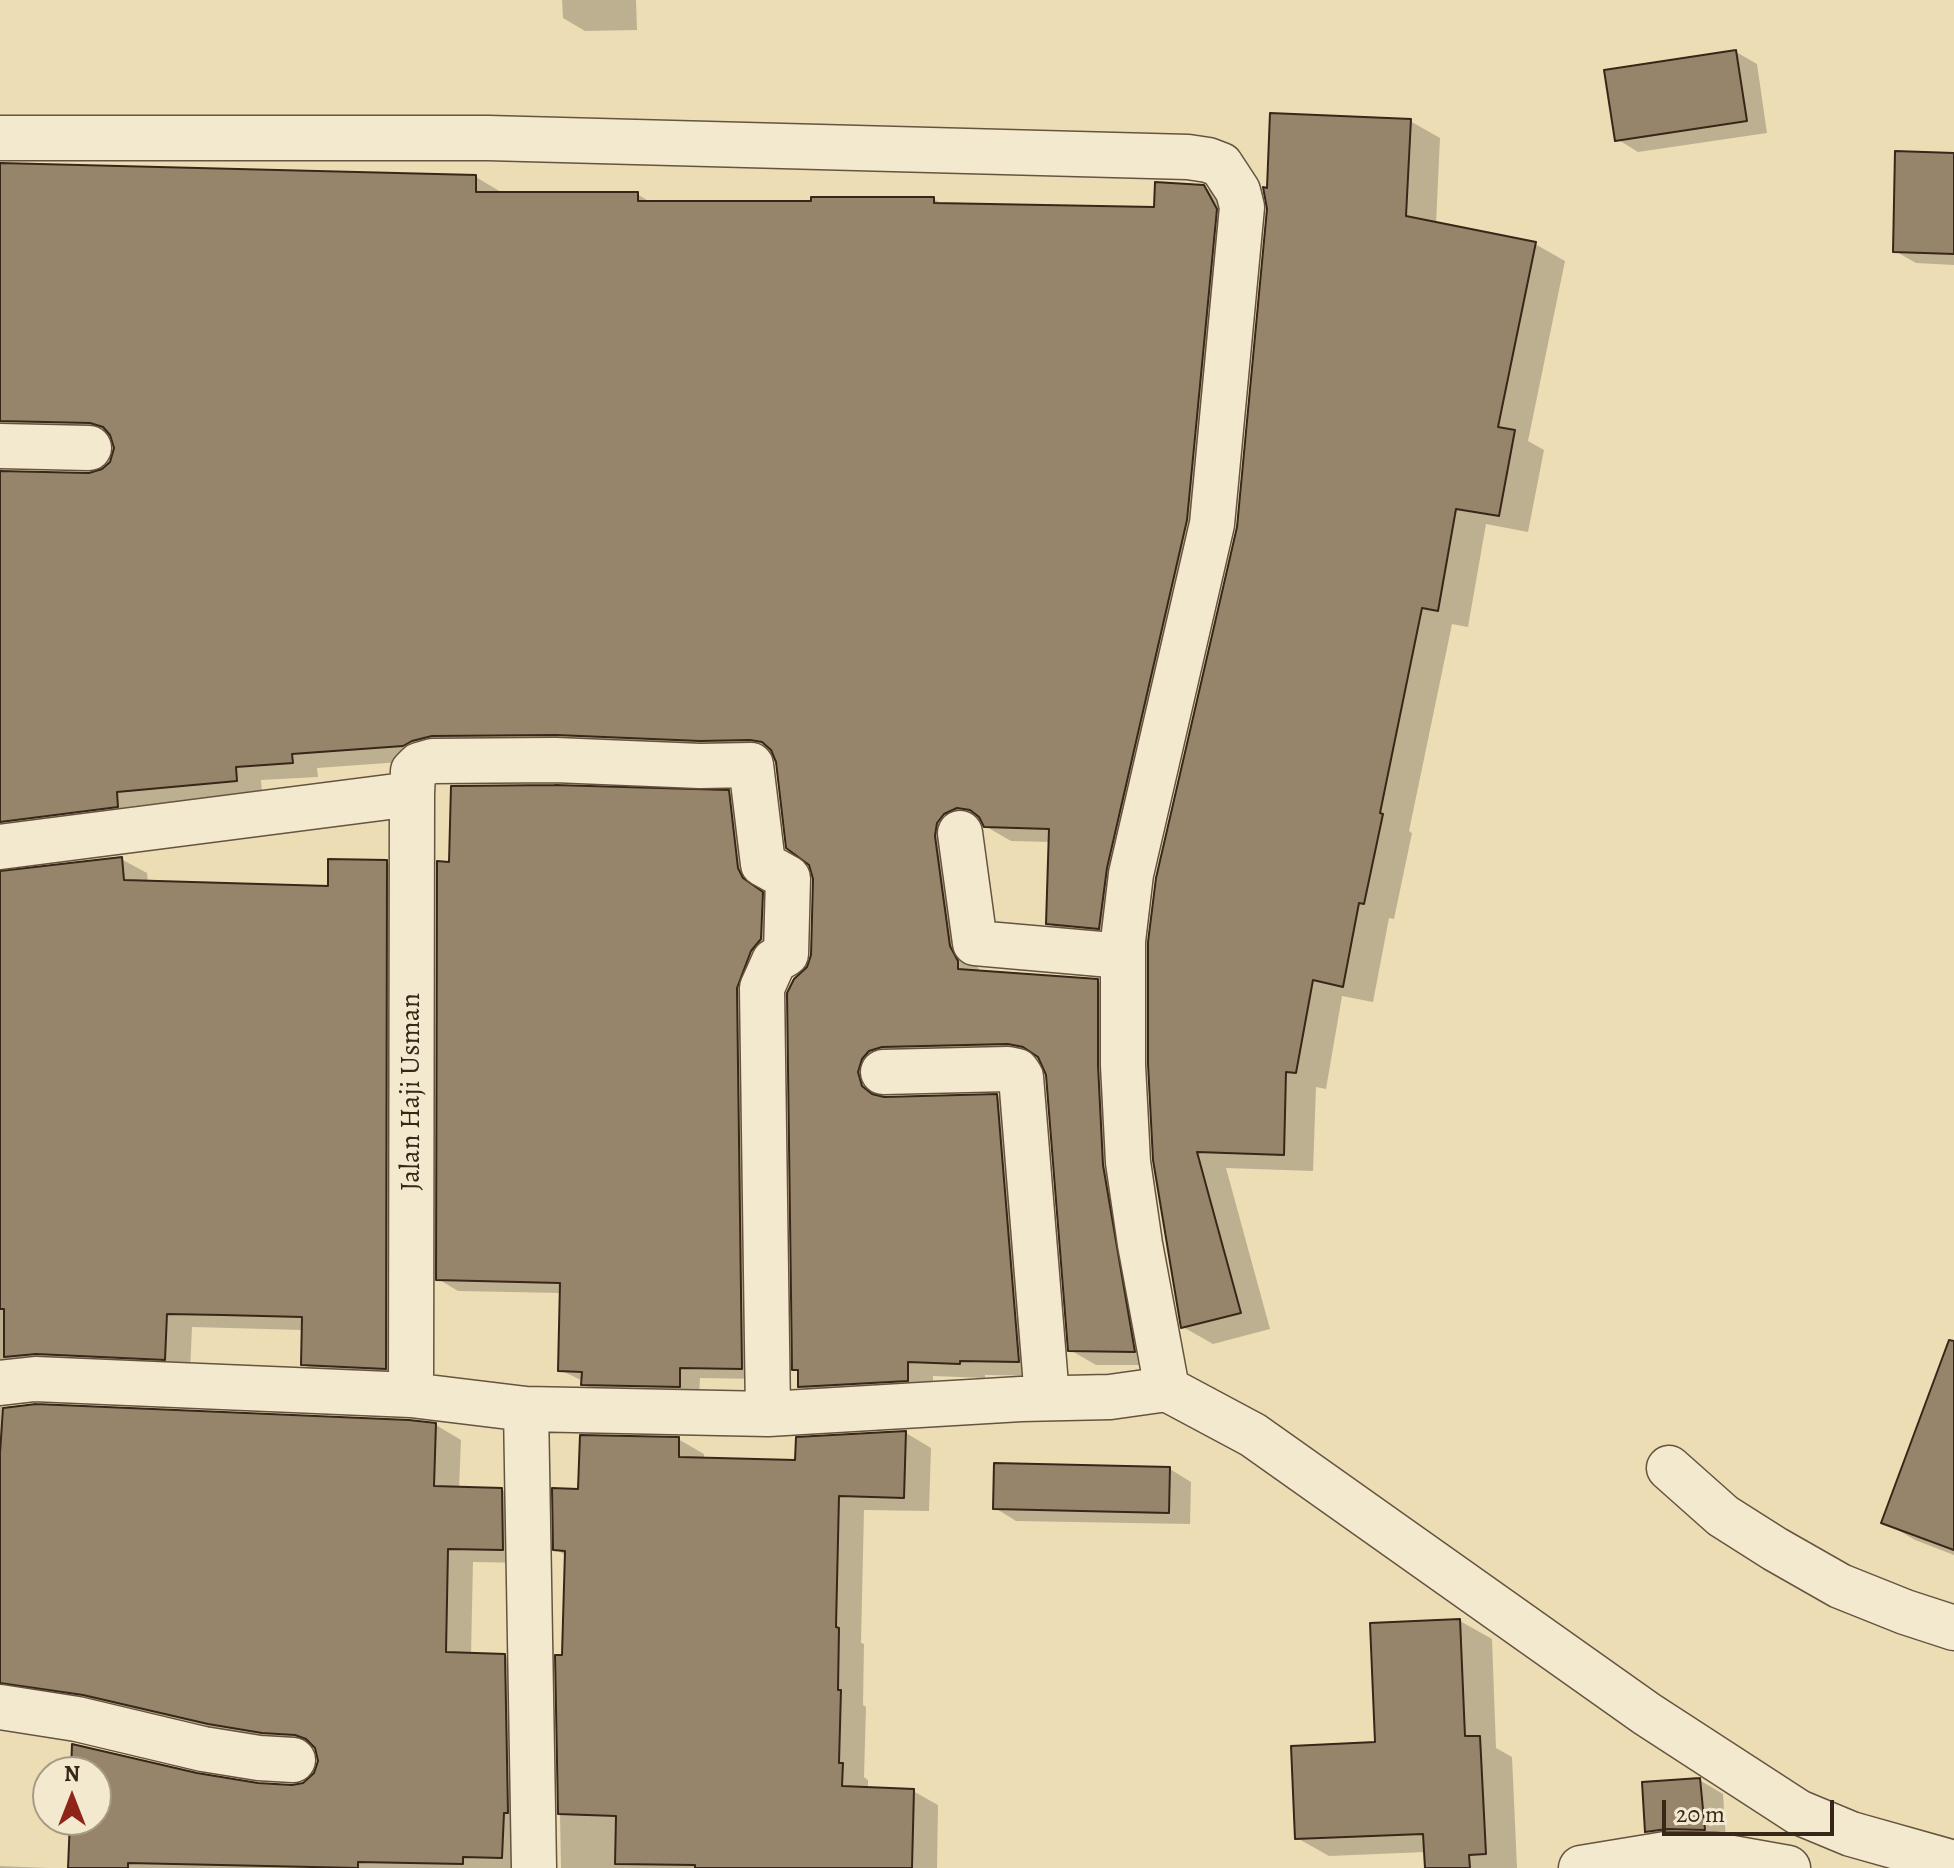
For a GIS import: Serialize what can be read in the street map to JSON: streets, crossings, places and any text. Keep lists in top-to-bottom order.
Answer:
{
  "streets": {
    "street": ["Jalan Haji Usman"]
  },
  "scale_bar": "20 m",
  "north": "top"
}
